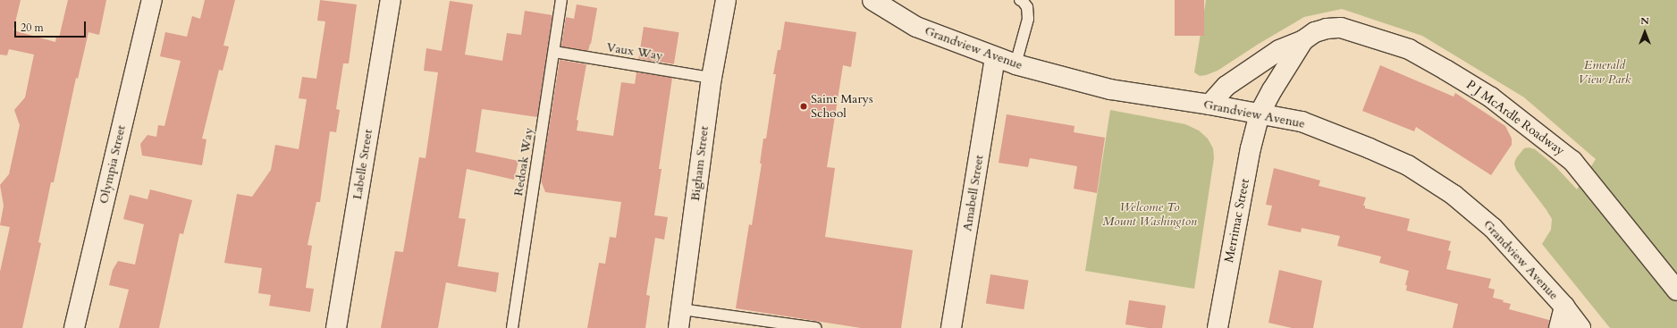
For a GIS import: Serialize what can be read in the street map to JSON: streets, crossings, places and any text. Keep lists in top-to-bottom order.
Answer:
{
  "streets": {
    "street": [
      "Grandview Avenue",
      "P J McArdle Roadway",
      "Bigham Street",
      "Olympia Street",
      "Labelle Street",
      "Amabell Street",
      "Merrimac Street"
    ],
    "lane": ["Vaux Way", "Redoak Way"]
  },
  "crossings": [
    ["Grandview Avenue", "P J McArdle Roadway"],
    ["Grandview Avenue", "Amabell Street"],
    ["Grandview Avenue", "Merrimac Street"],
    ["Vaux Way", "Redoak Way"],
    ["Vaux Way", "Bigham Street"],
    ["P J McArdle Roadway", "Merrimac Street"]
  ],
  "parks": ["Emerald View Park", "Welcome To Mount Washington"],
  "places": ["Saint Marys School"],
  "scale_bar": "20 m",
  "north": "top"
}
